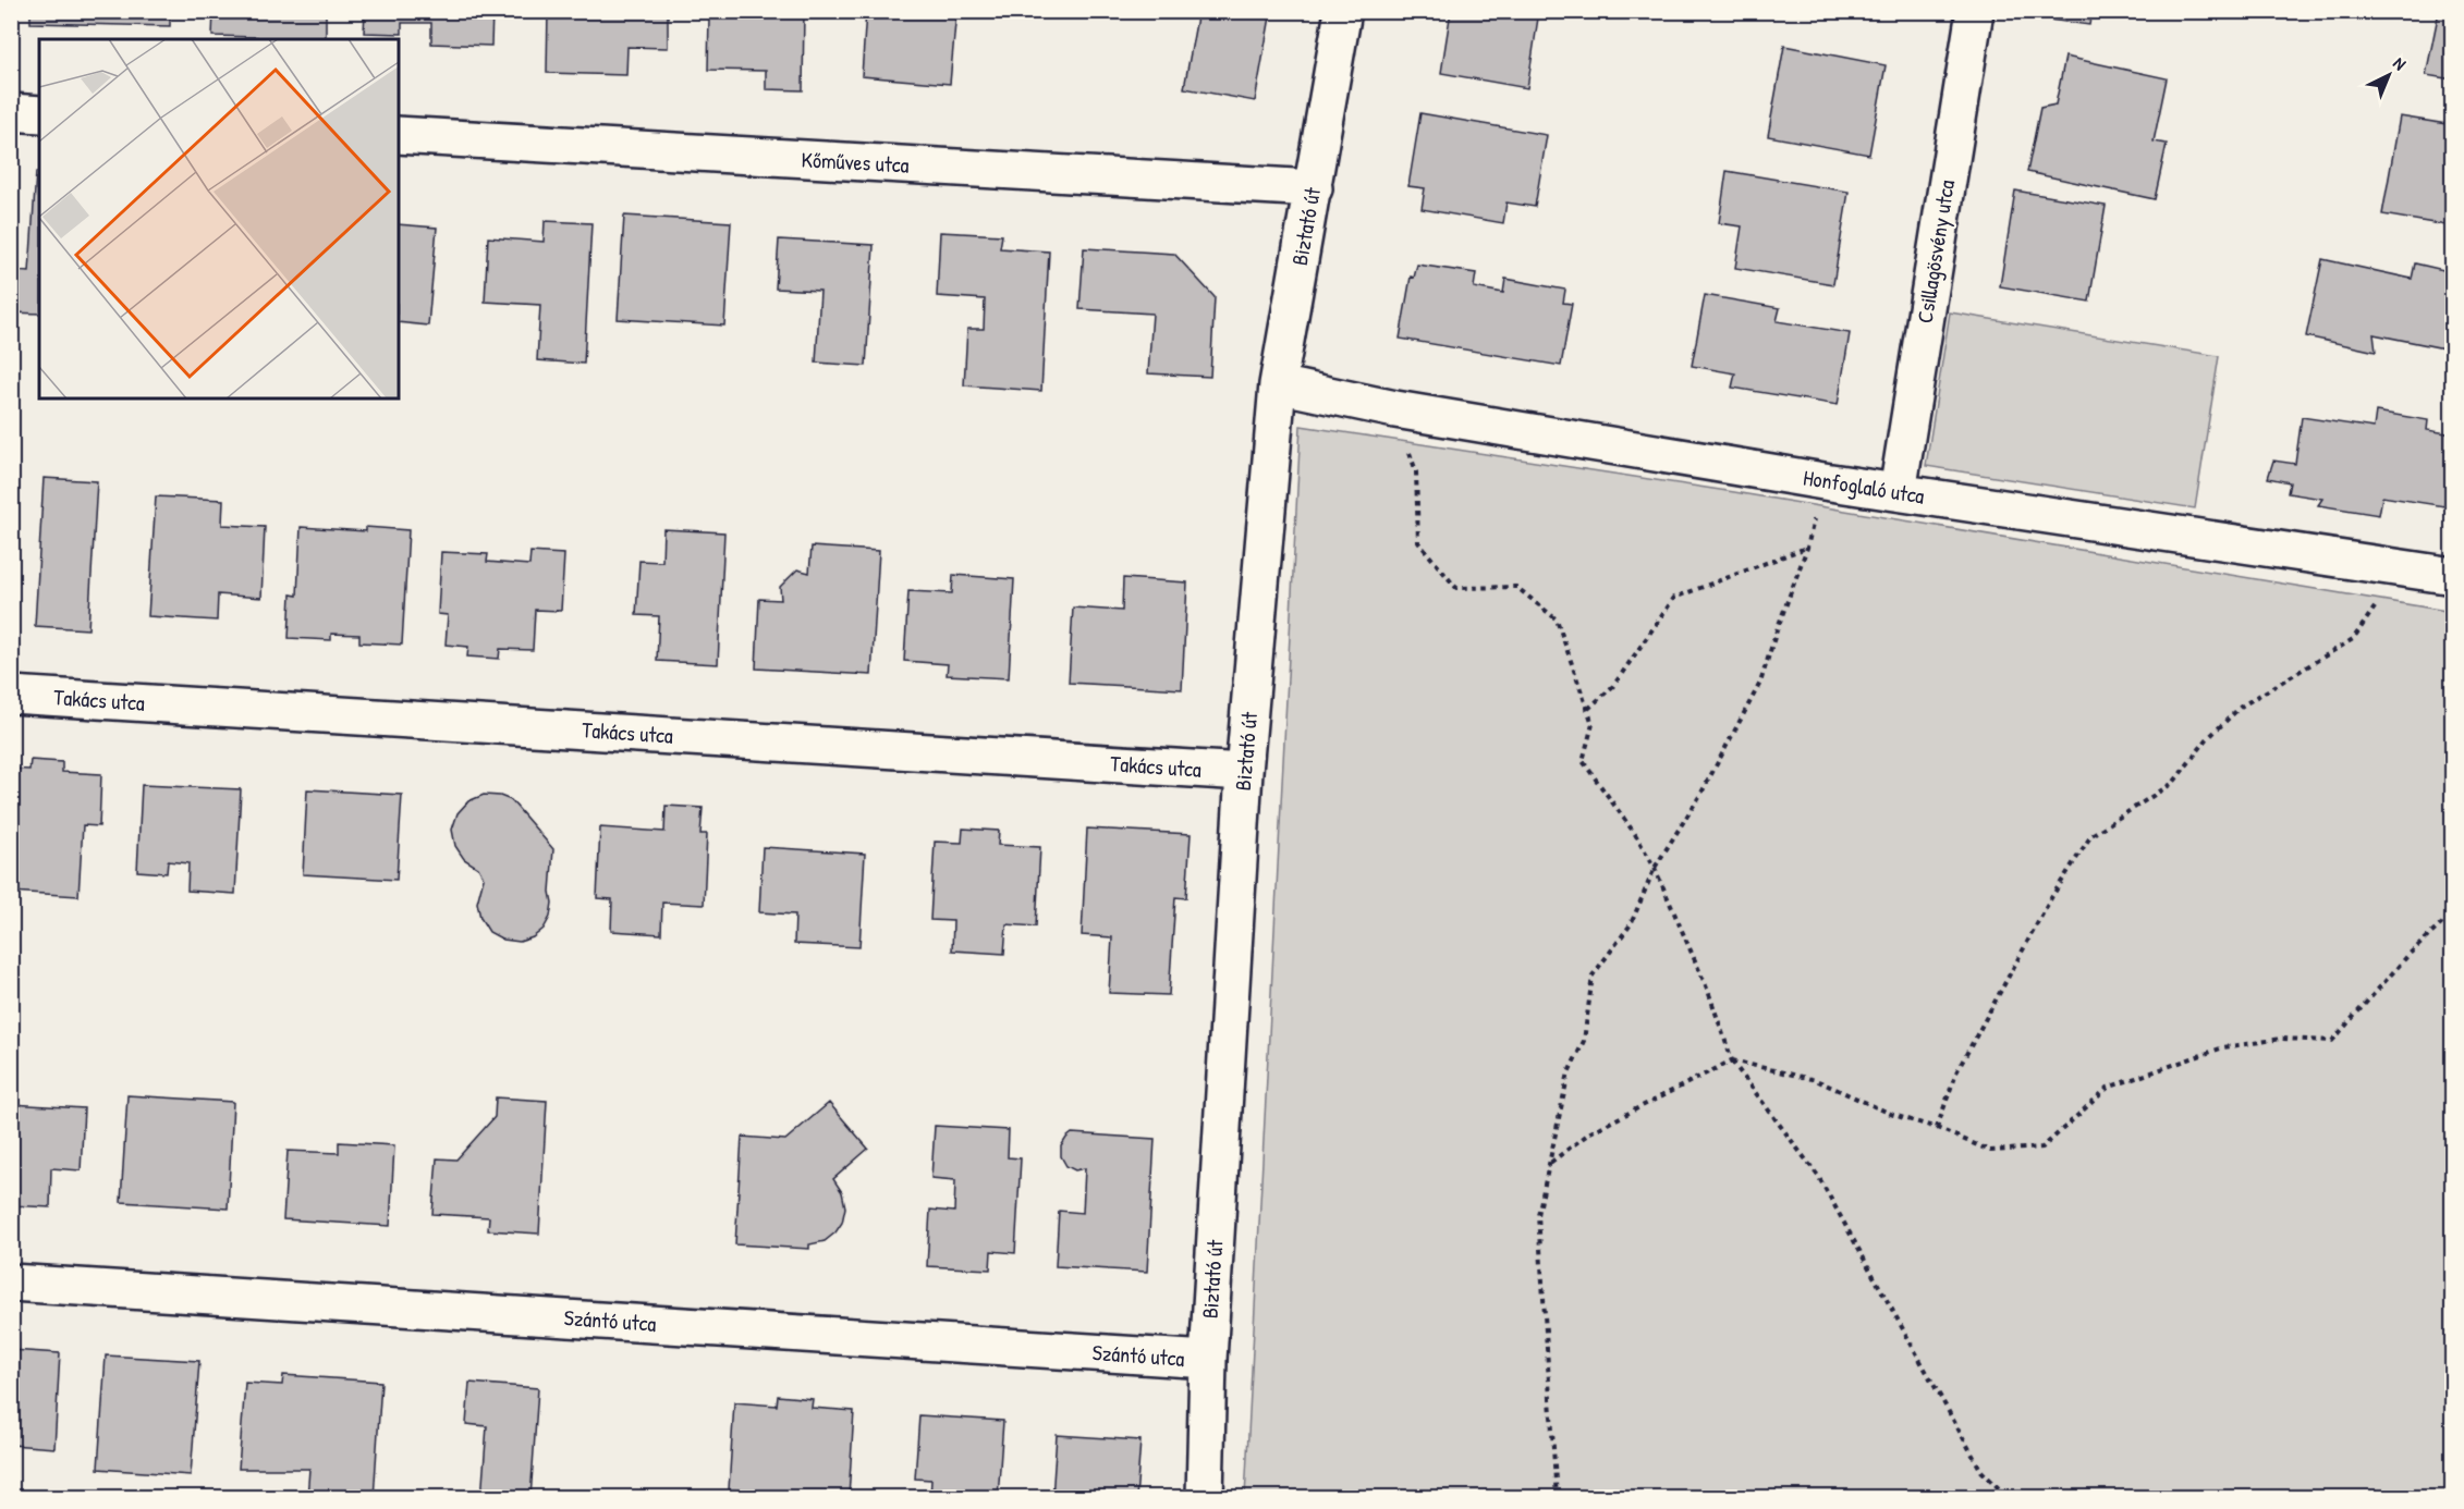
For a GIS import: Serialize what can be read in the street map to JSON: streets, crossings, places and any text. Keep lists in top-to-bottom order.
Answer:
{
  "streets": {
    "street": [
      "Kőműves utca",
      "Biztató út",
      "Csillagösvény utca",
      "Honfoglaló utca",
      "Takács utca",
      "Szántó utca"
    ]
  },
  "crossings": [
    ["Kőműves utca", "Biztató út"],
    ["Biztató út", "Honfoglaló utca"],
    ["Biztató út", "Takács utca"],
    ["Biztató út", "Szántó utca"],
    ["Csillagösvény utca", "Honfoglaló utca"]
  ],
  "north": "top right"
}
